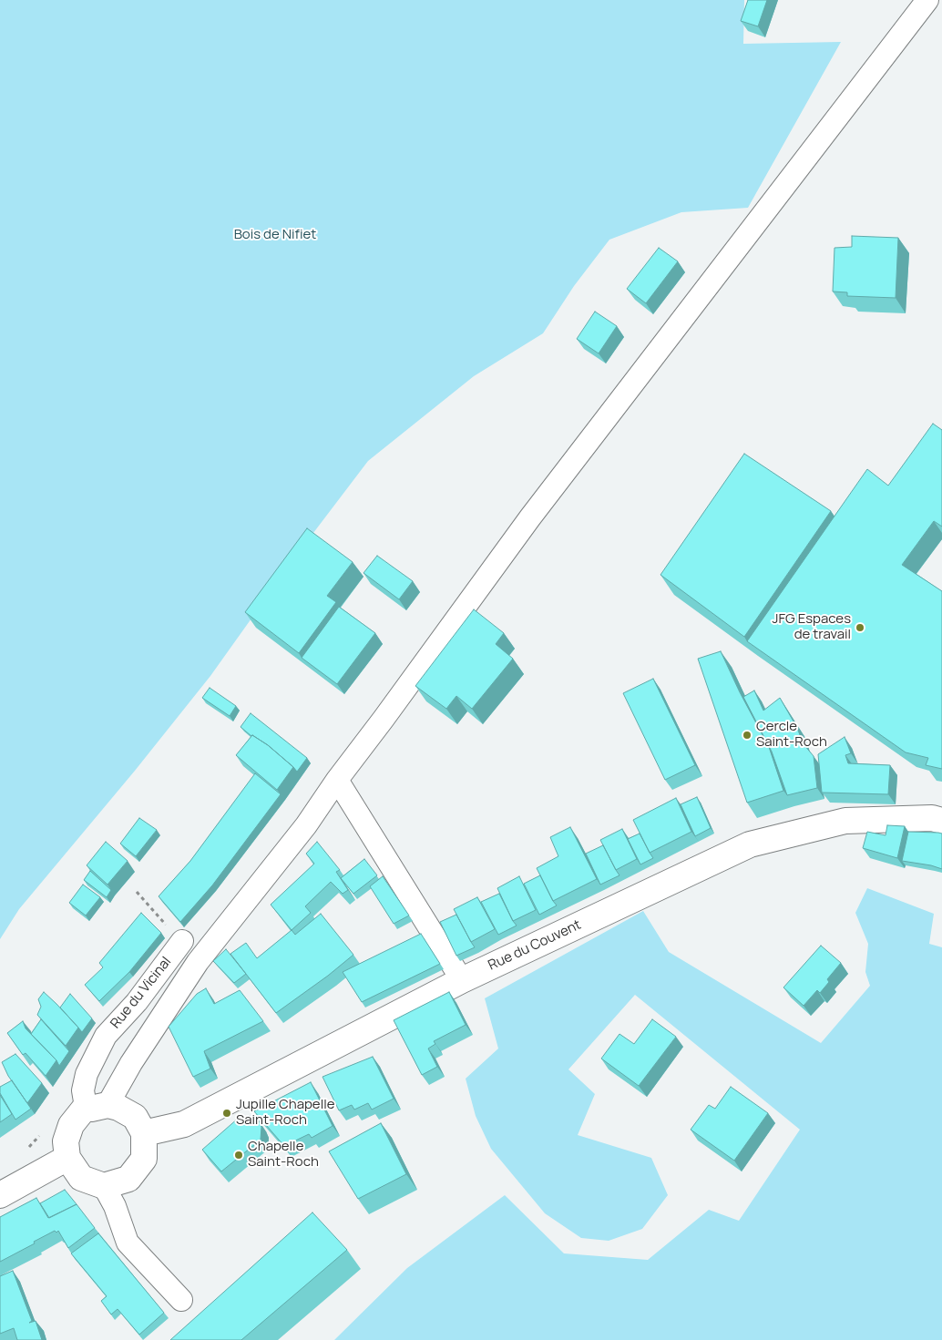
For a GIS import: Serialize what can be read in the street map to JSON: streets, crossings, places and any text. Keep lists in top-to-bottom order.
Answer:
{
  "streets": {
    "street": ["Rue du Couvent", "Rue du Vicinal"]
  },
  "crossings": [
    ["Rue du Couvent", "Rue du Vicinal"]
  ],
  "parks": ["Bois de Nifiet"],
  "places": [
    "JFG Espaces de travail",
    "Cercle Saint-Roch",
    "Jupille Chapelle Saint-Roch",
    "Chapelle Saint-Roch"
  ]
}
